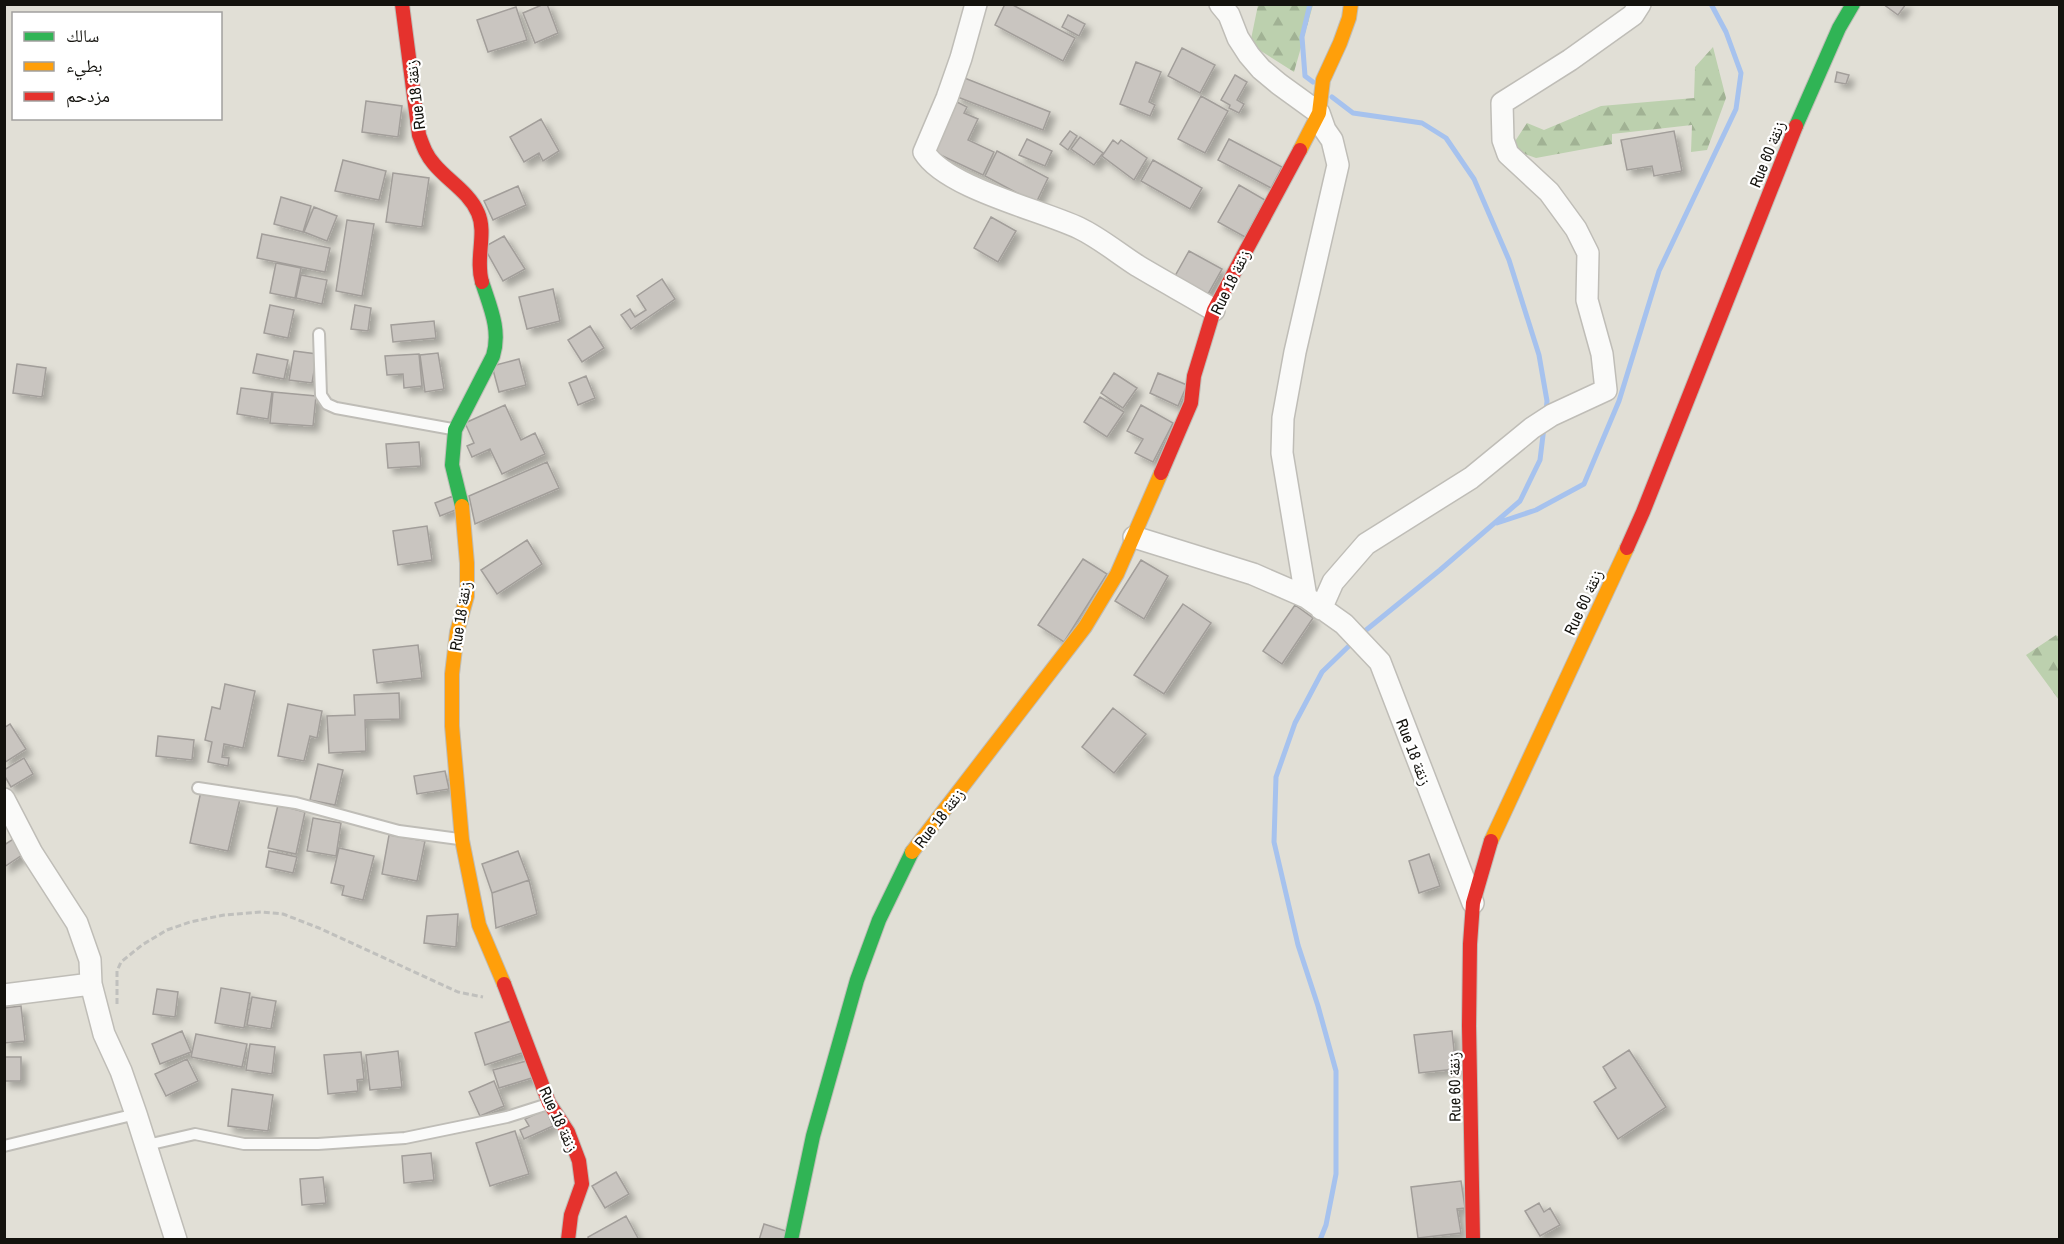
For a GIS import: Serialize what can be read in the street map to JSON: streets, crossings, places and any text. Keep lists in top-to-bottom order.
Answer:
{
  "streets": {
    "street": ["Rue 18 زنقة", "Rue 60 زنقة"]
  },
  "crossings": [
    ["Rue 18 زنقة", "Rue 60 زنقة"]
  ],
  "legend": ["سالك", "بطيء", "مزدحم"]
}
